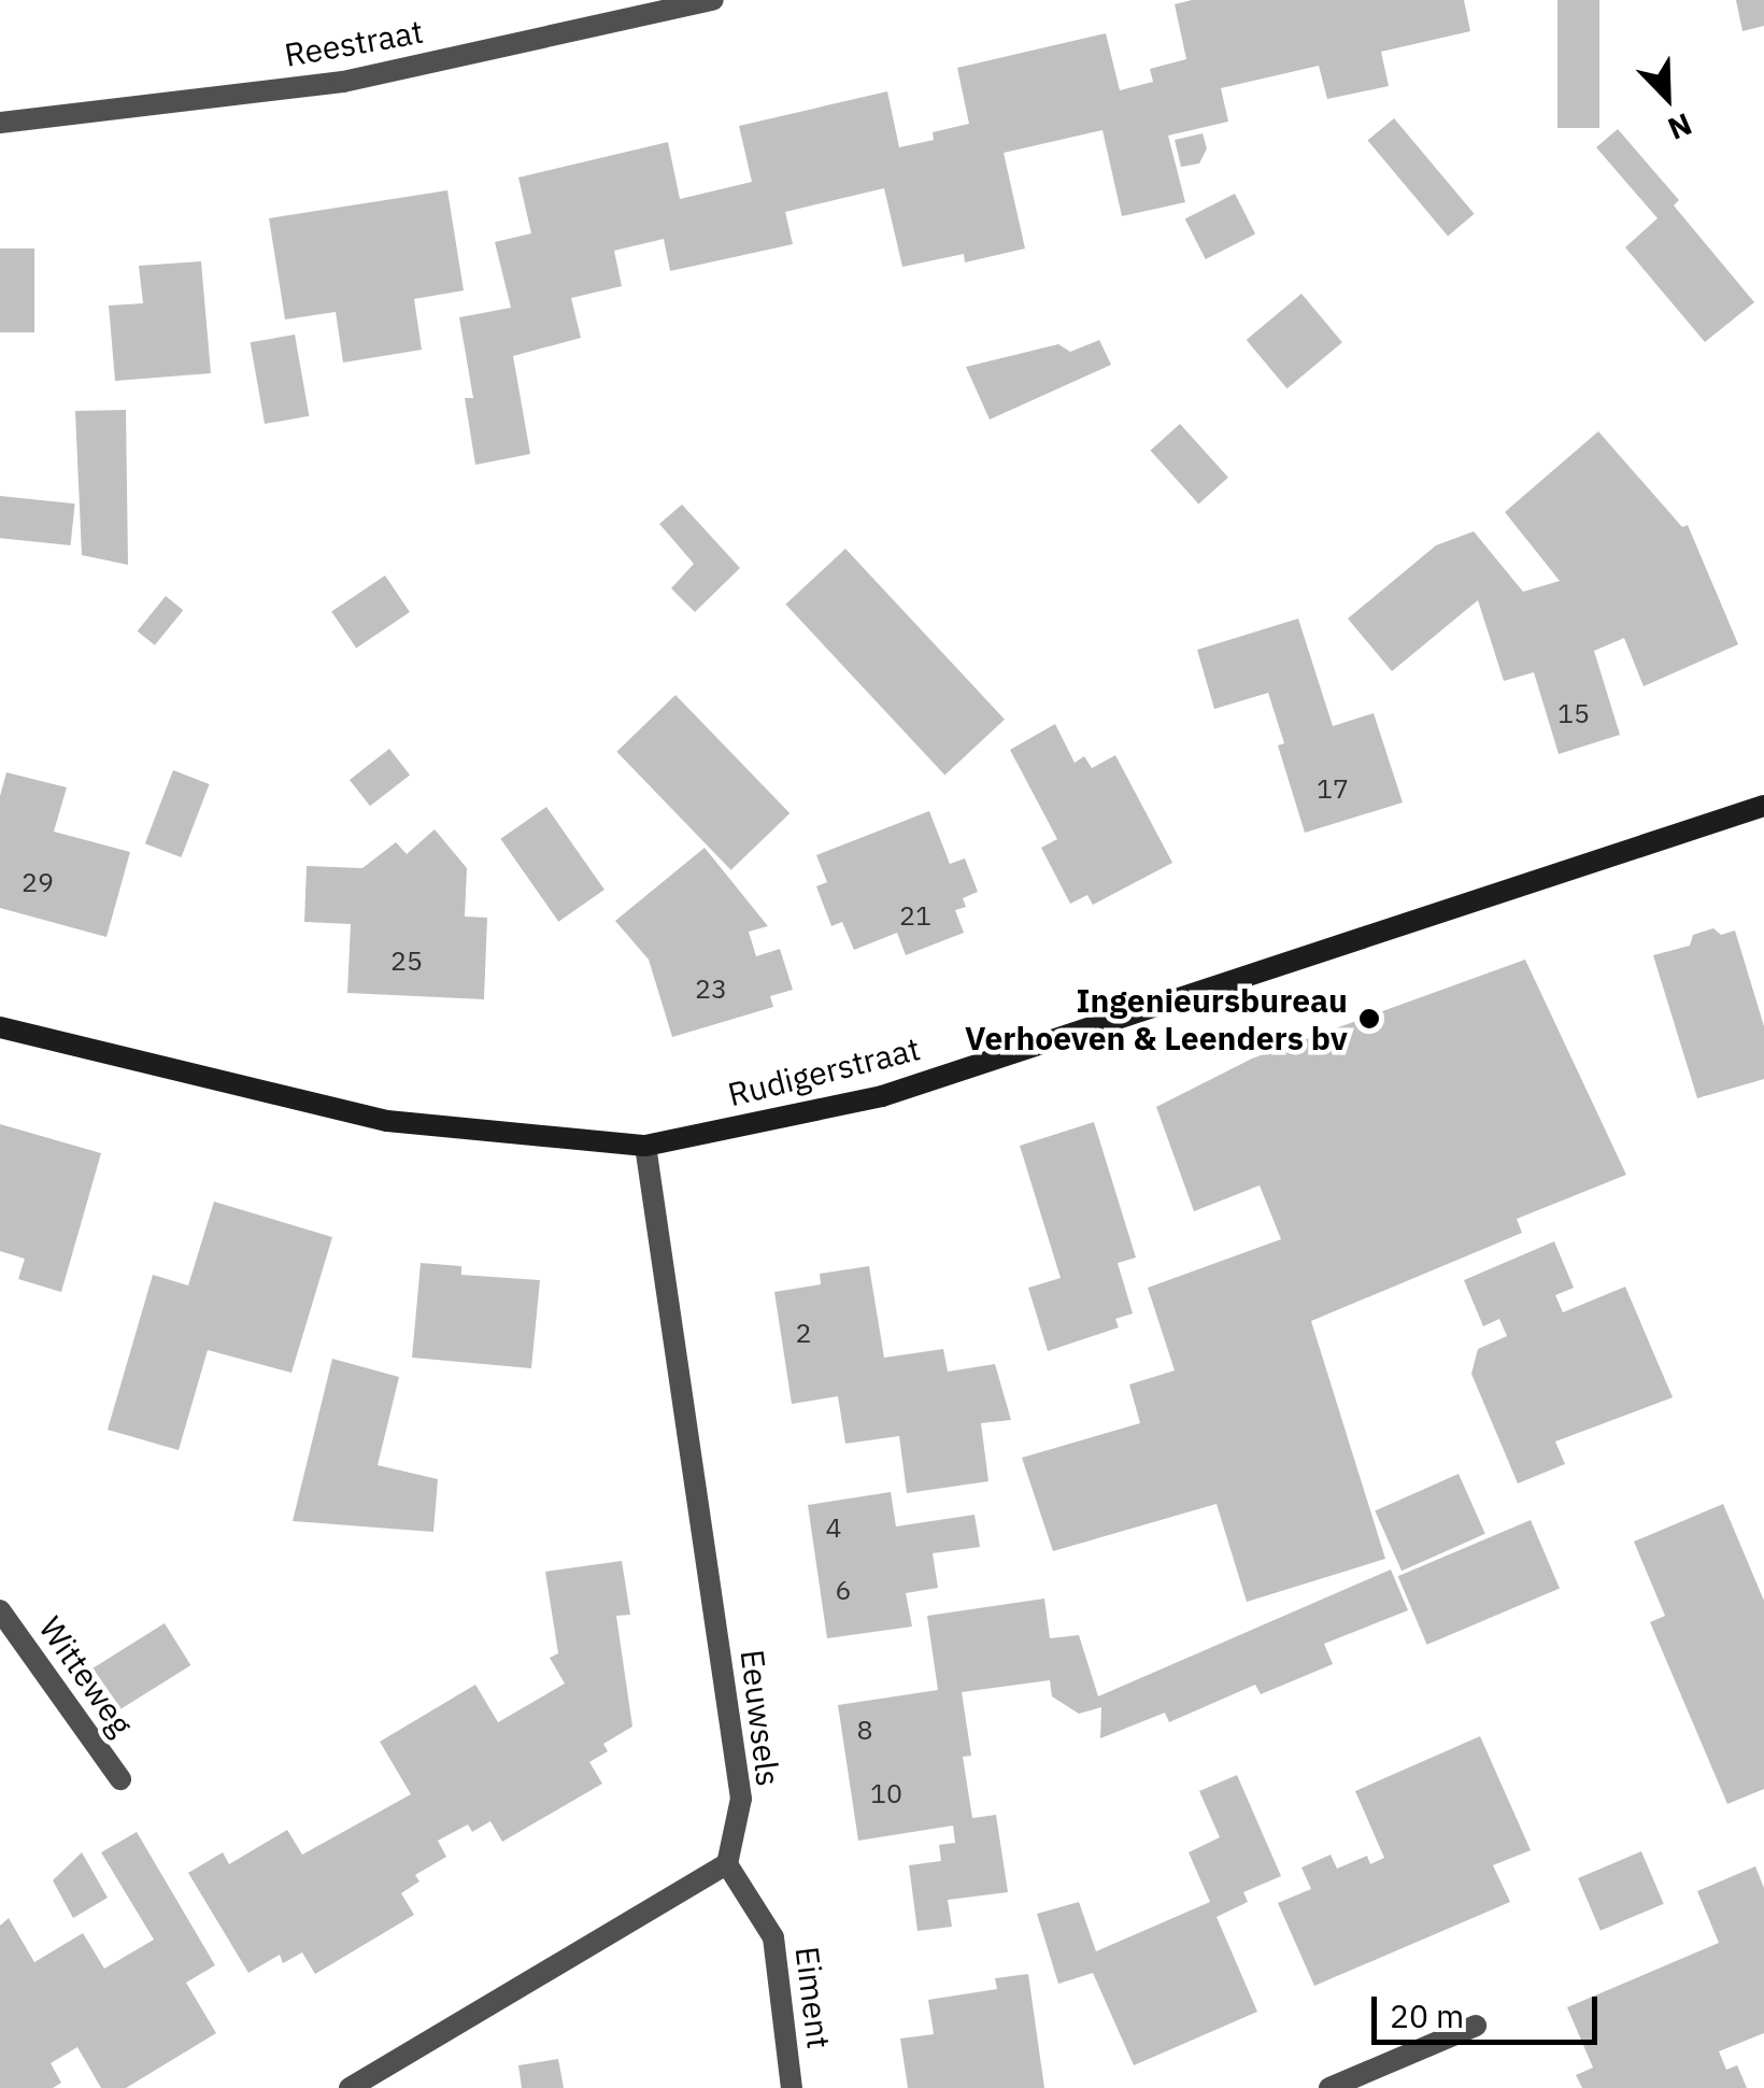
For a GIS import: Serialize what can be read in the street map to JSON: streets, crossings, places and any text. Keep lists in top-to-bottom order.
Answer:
{
  "streets": {
    "street": [
      "Reestraat",
      "Rudigerstraat",
      "Witteweg",
      "Eeuwsels",
      "Eiment"
    ]
  },
  "crossings": [
    ["Rudigerstraat", "Eeuwsels"],
    ["Eeuwsels", "Eiment"]
  ],
  "places": ["Ingenieursbureau Verhoeven & Leenders bv"],
  "house_numbers": [
    "15",
    "17",
    "29",
    "21",
    "25",
    "23",
    "2",
    "4",
    "6",
    "8",
    "10"
  ],
  "scale_bar": "20 m",
  "north": "bottom right"
}
